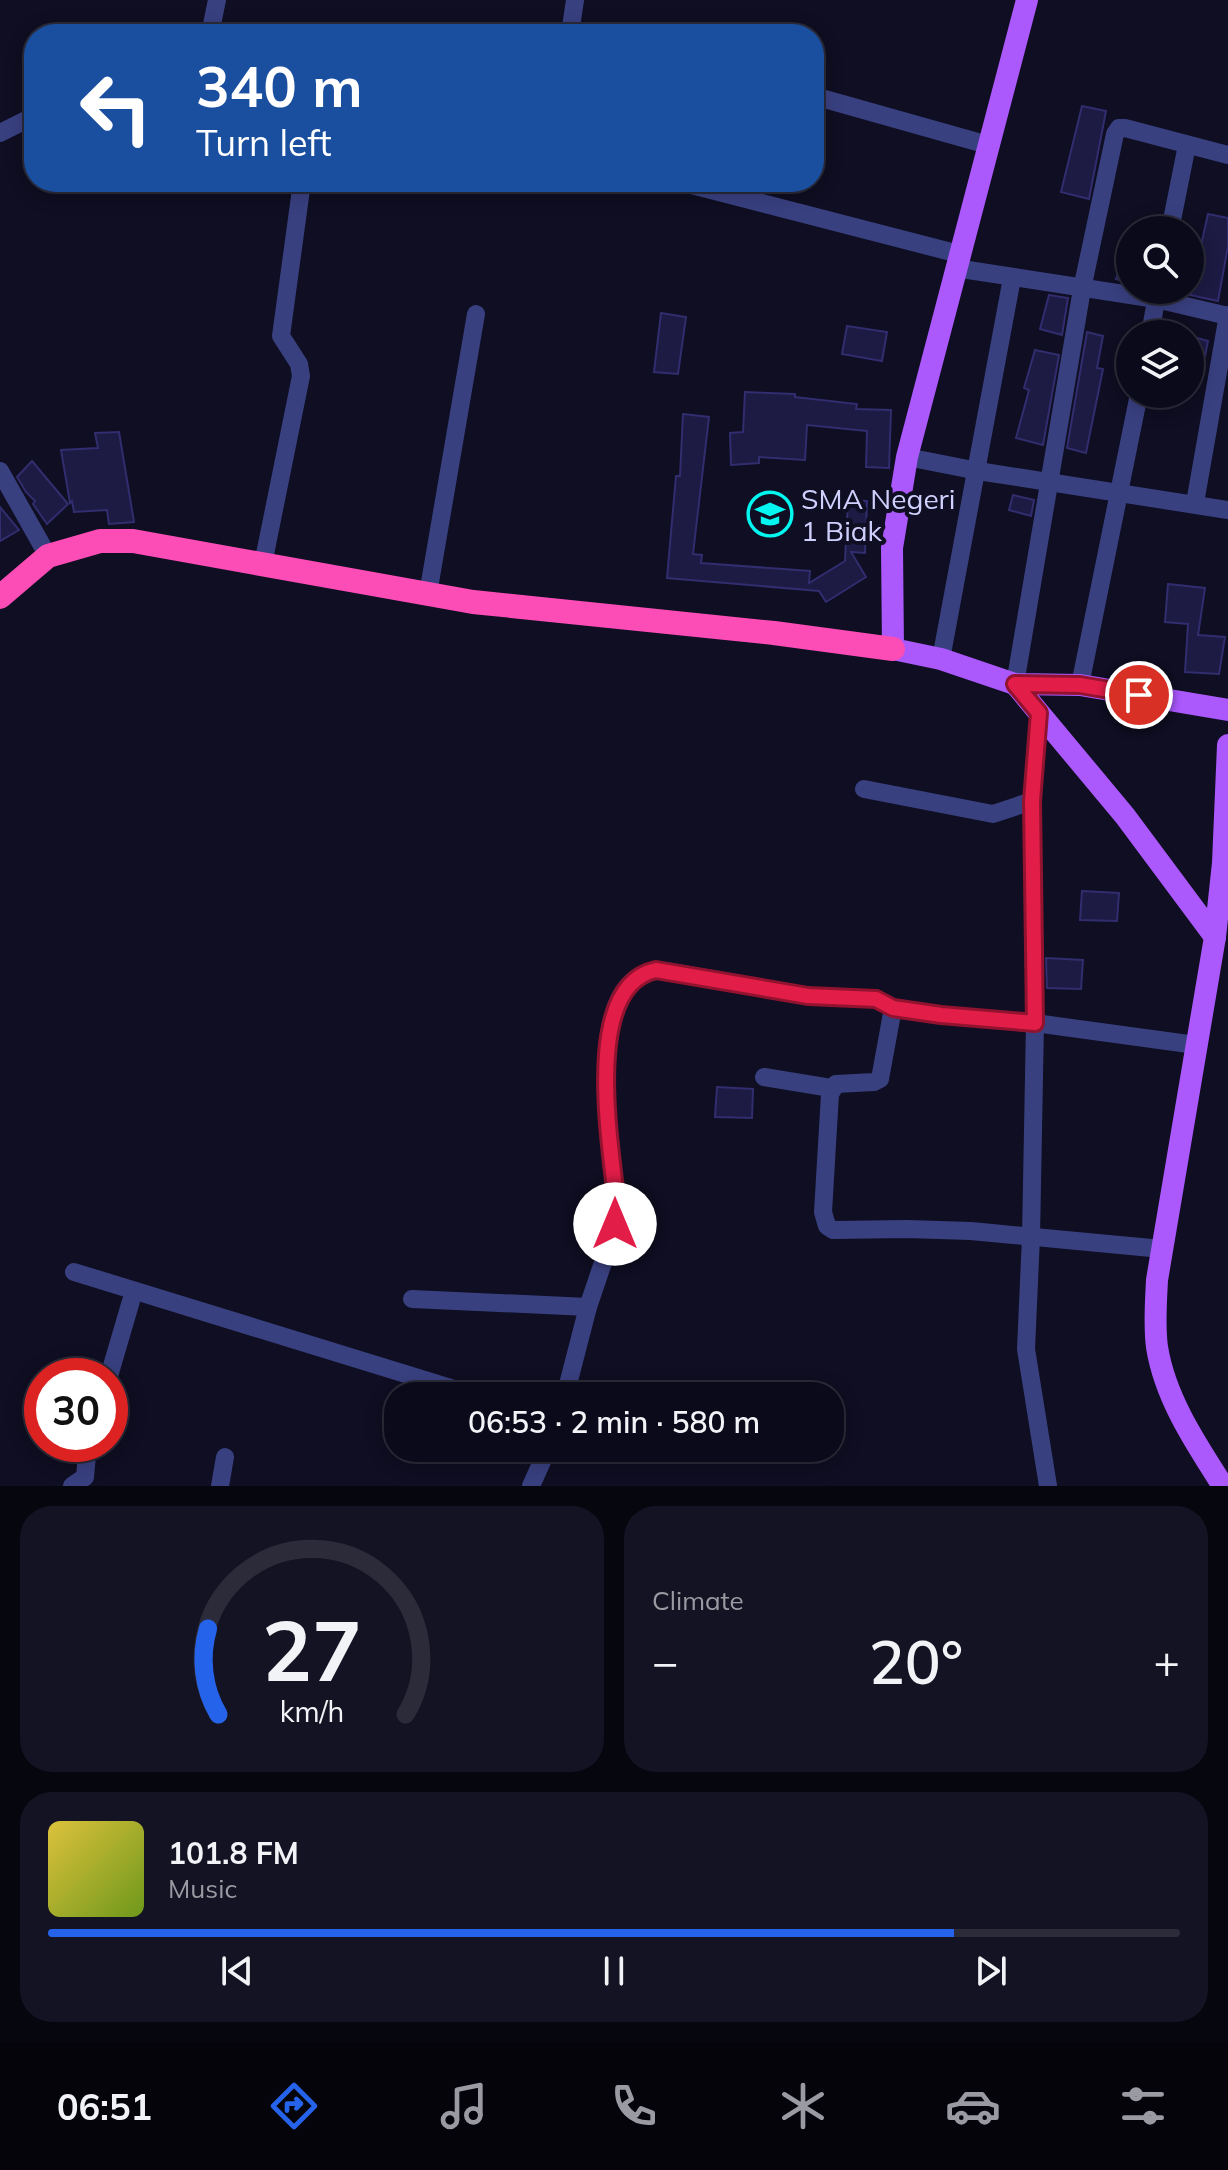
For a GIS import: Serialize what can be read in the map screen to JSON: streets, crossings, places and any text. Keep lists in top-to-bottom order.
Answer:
{
  "places": {
    "school or university": ["SMA Negeri 1 Biak"]
  },
  "page": {
    "turn": ["340 m", "Turn left"],
    "limit": "30",
    "trip": "06:53 · 2 min · 580 m",
    "tile": "Climate",
    "heat": ["−", "20°", "+"],
    "song": ["101.8 FM", "Music"],
    "tabs": "06:51",
    "gauge": ["27", "km/h"]
  }
}
